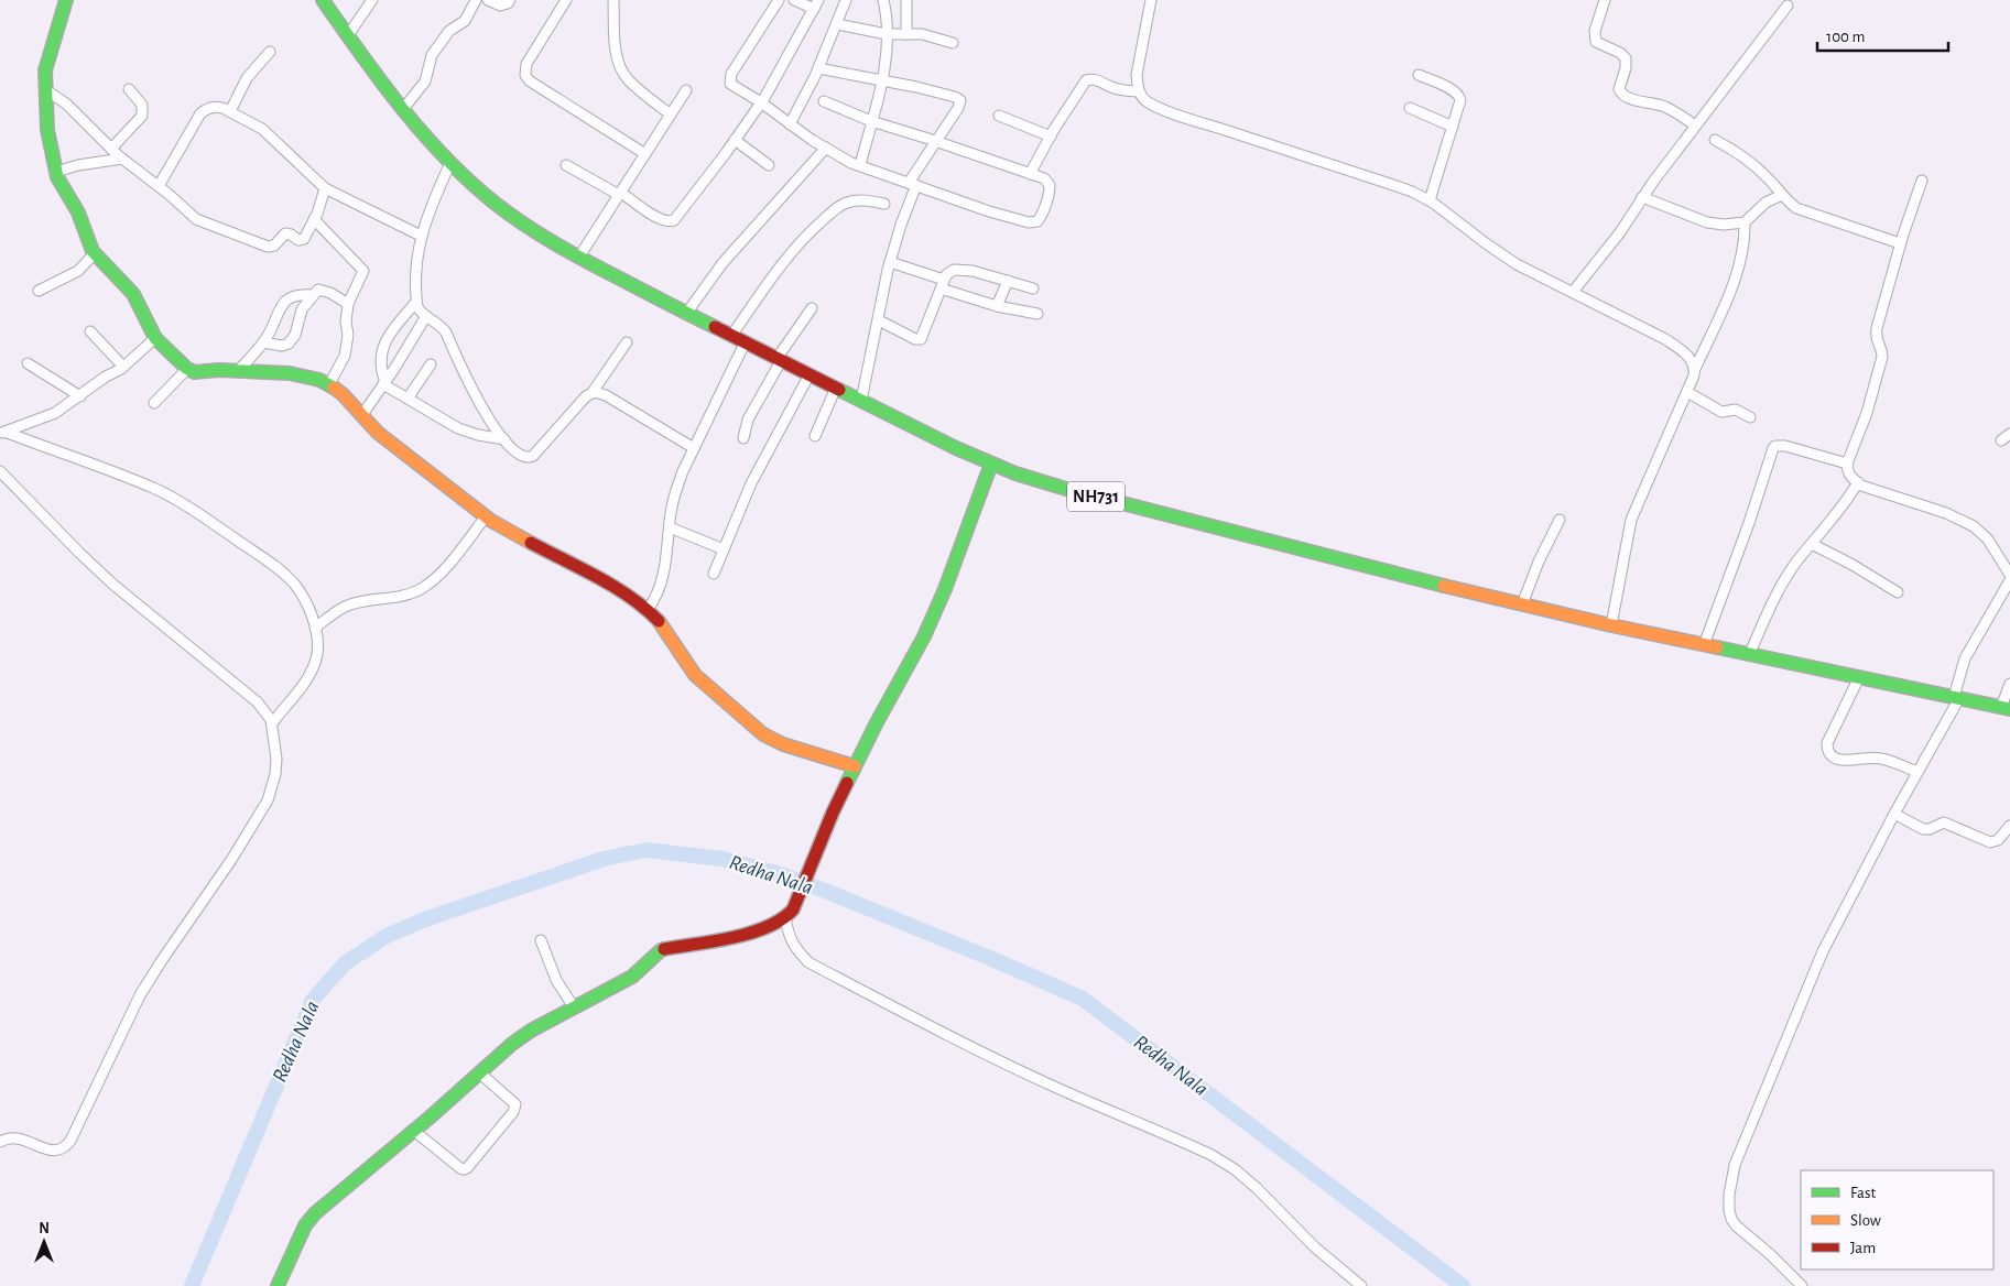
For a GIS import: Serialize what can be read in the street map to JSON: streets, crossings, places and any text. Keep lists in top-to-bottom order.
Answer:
{
  "streets": {
    "main road": ["NH731"]
  },
  "water": ["Redha Nala"],
  "legend": ["Fast", "Slow", "Jam"],
  "scale_bar": "100 m",
  "north": "top"
}
